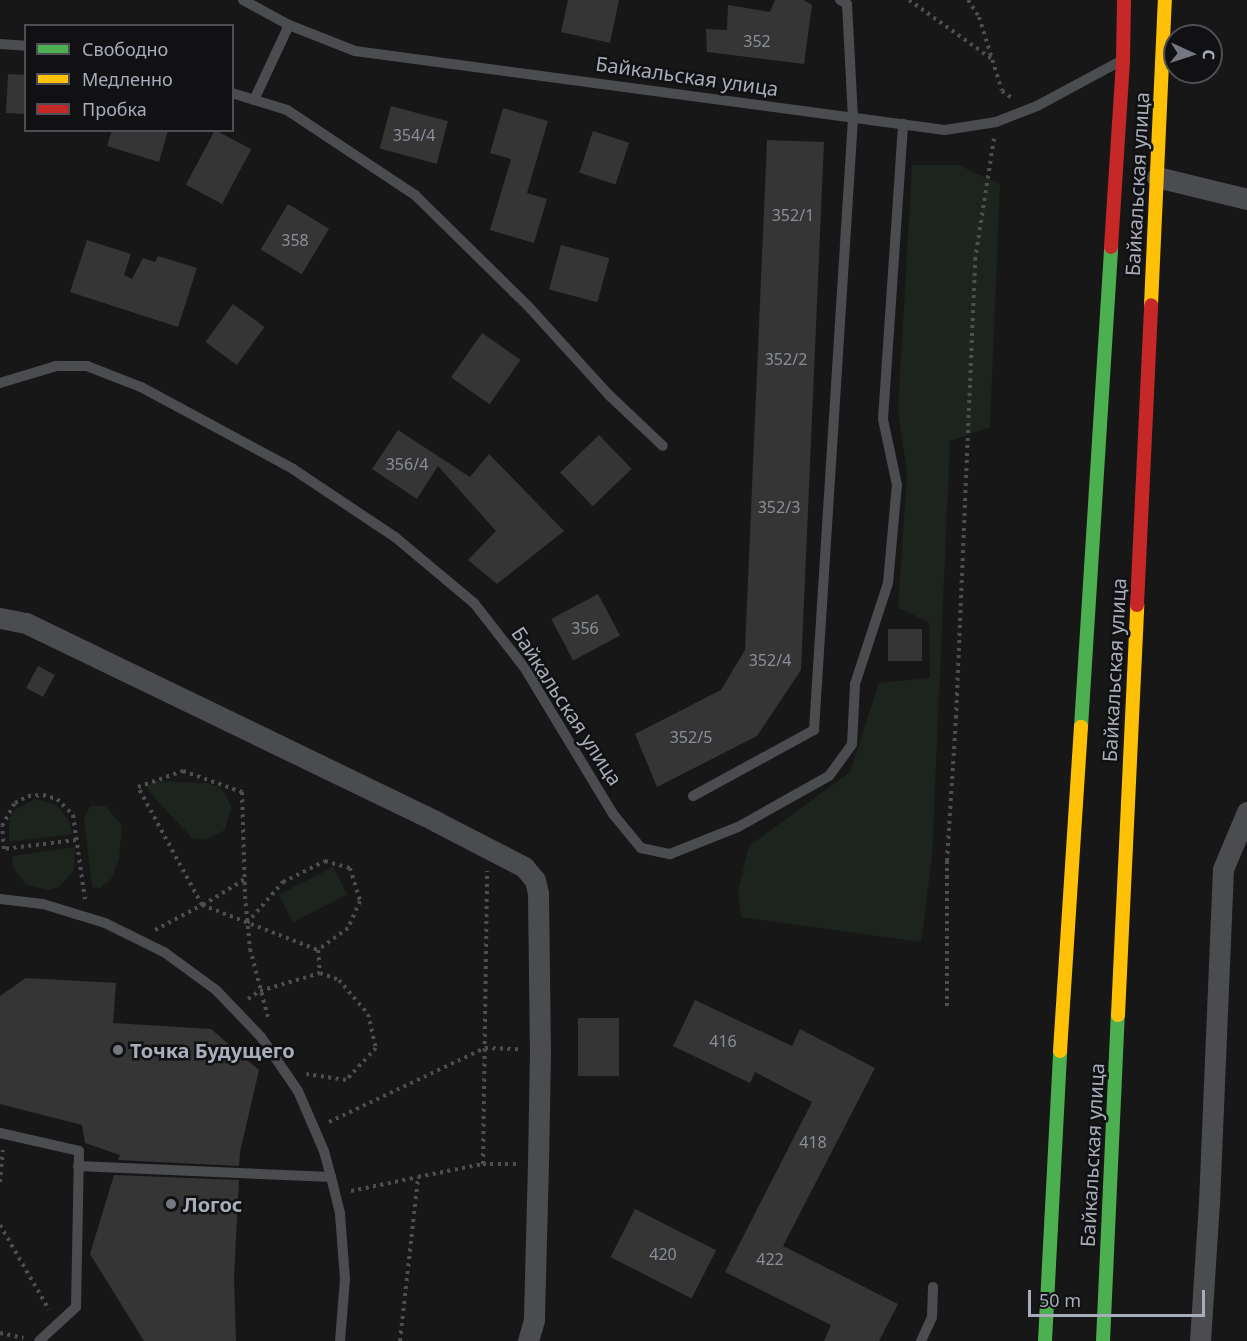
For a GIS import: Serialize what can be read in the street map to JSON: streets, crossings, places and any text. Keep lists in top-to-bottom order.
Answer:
{
  "streets": {
    "main road": ["Байкальская улица"]
  },
  "places": ["Точка Будущего", "Логос"],
  "house_numbers": [
    "352",
    "354/4",
    "352/1",
    "358",
    "352/2",
    "356/4",
    "352/3",
    "356",
    "352/4",
    "352/5",
    "416",
    "418",
    "420",
    "422"
  ],
  "legend": ["Свободно", "Медленно", "Пробка"],
  "scale_bar": "50 m",
  "north": "right"
}
